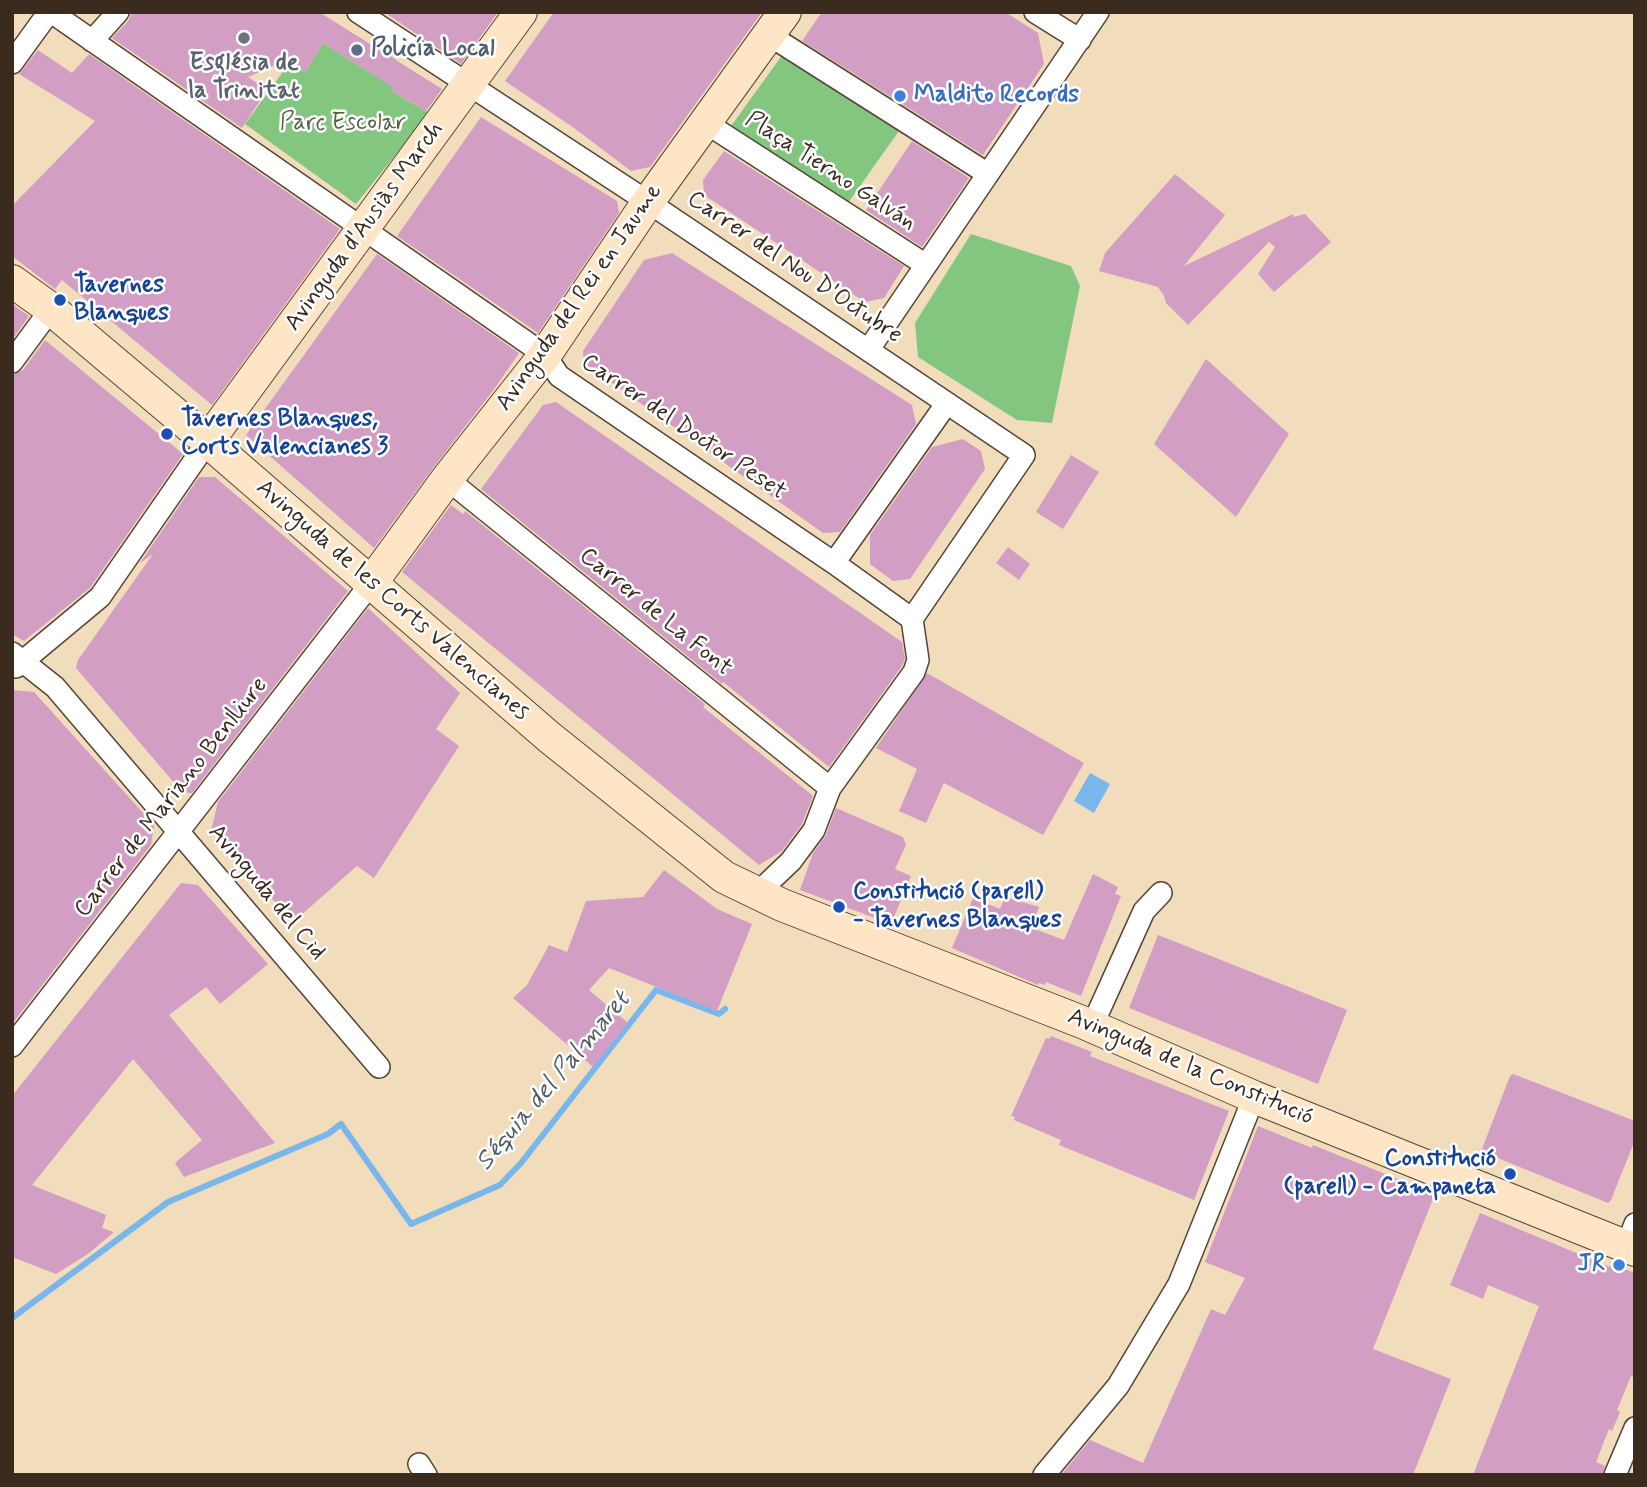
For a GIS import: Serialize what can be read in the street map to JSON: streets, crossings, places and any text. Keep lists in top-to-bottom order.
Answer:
{
  "streets": {
    "main road": [
      "Avinguda d'Ausiàs March",
      "Avinguda del Rei en Jaume",
      "Avinguda de les Corts Valencianes",
      "Avinguda de la Constitució"
    ],
    "street": [
      "Plaça Tierno Galván",
      "Carrer del Nou D'Octubre",
      "Carrer del Doctor Peset",
      "Carrer de La Font",
      "Carrer de Mariano Benlliure",
      "Avinguda del Cid"
    ]
  },
  "crossings": [
    ["Plaça Tierno Galván", "Avinguda del Rei en Jaume"],
    ["Avinguda d'Ausiàs March", "Carrer del Nou D'Octubre"],
    ["Avinguda d'Ausiàs March", "Carrer del Doctor Peset"],
    ["Avinguda d'Ausiàs March", "Avinguda de les Corts Valencianes"],
    ["Carrer del Nou D'Octubre", "Avinguda del Rei en Jaume"],
    ["Carrer del Nou D'Octubre", "Carrer del Doctor Peset"],
    ["Avinguda del Rei en Jaume", "Carrer del Doctor Peset"],
    ["Avinguda del Rei en Jaume", "Avinguda de les Corts Valencianes"],
    ["Avinguda del Rei en Jaume", "Carrer de La Font"],
    ["Avinguda del Rei en Jaume", "Carrer de Mariano Benlliure"],
    ["Avinguda de les Corts Valencianes", "Carrer de Mariano Benlliure"],
    ["Avinguda de les Corts Valencianes", "Avinguda de la Constitució"],
    ["Carrer de Mariano Benlliure", "Avinguda del Cid"]
  ],
  "water": ["Séquia del Palmaret"],
  "parks": ["Parc Escolar"],
  "places": [
    "Església de la Trinitat",
    "Policía Local",
    "Maldito Records",
    "Tavernes Blanques",
    "Tavernes Blanques, Corts Valencianes 3",
    "Constitució (parell) - Tavernes Blanques",
    "Constitució (parell) - Campaneta",
    "JR"
  ]
}
